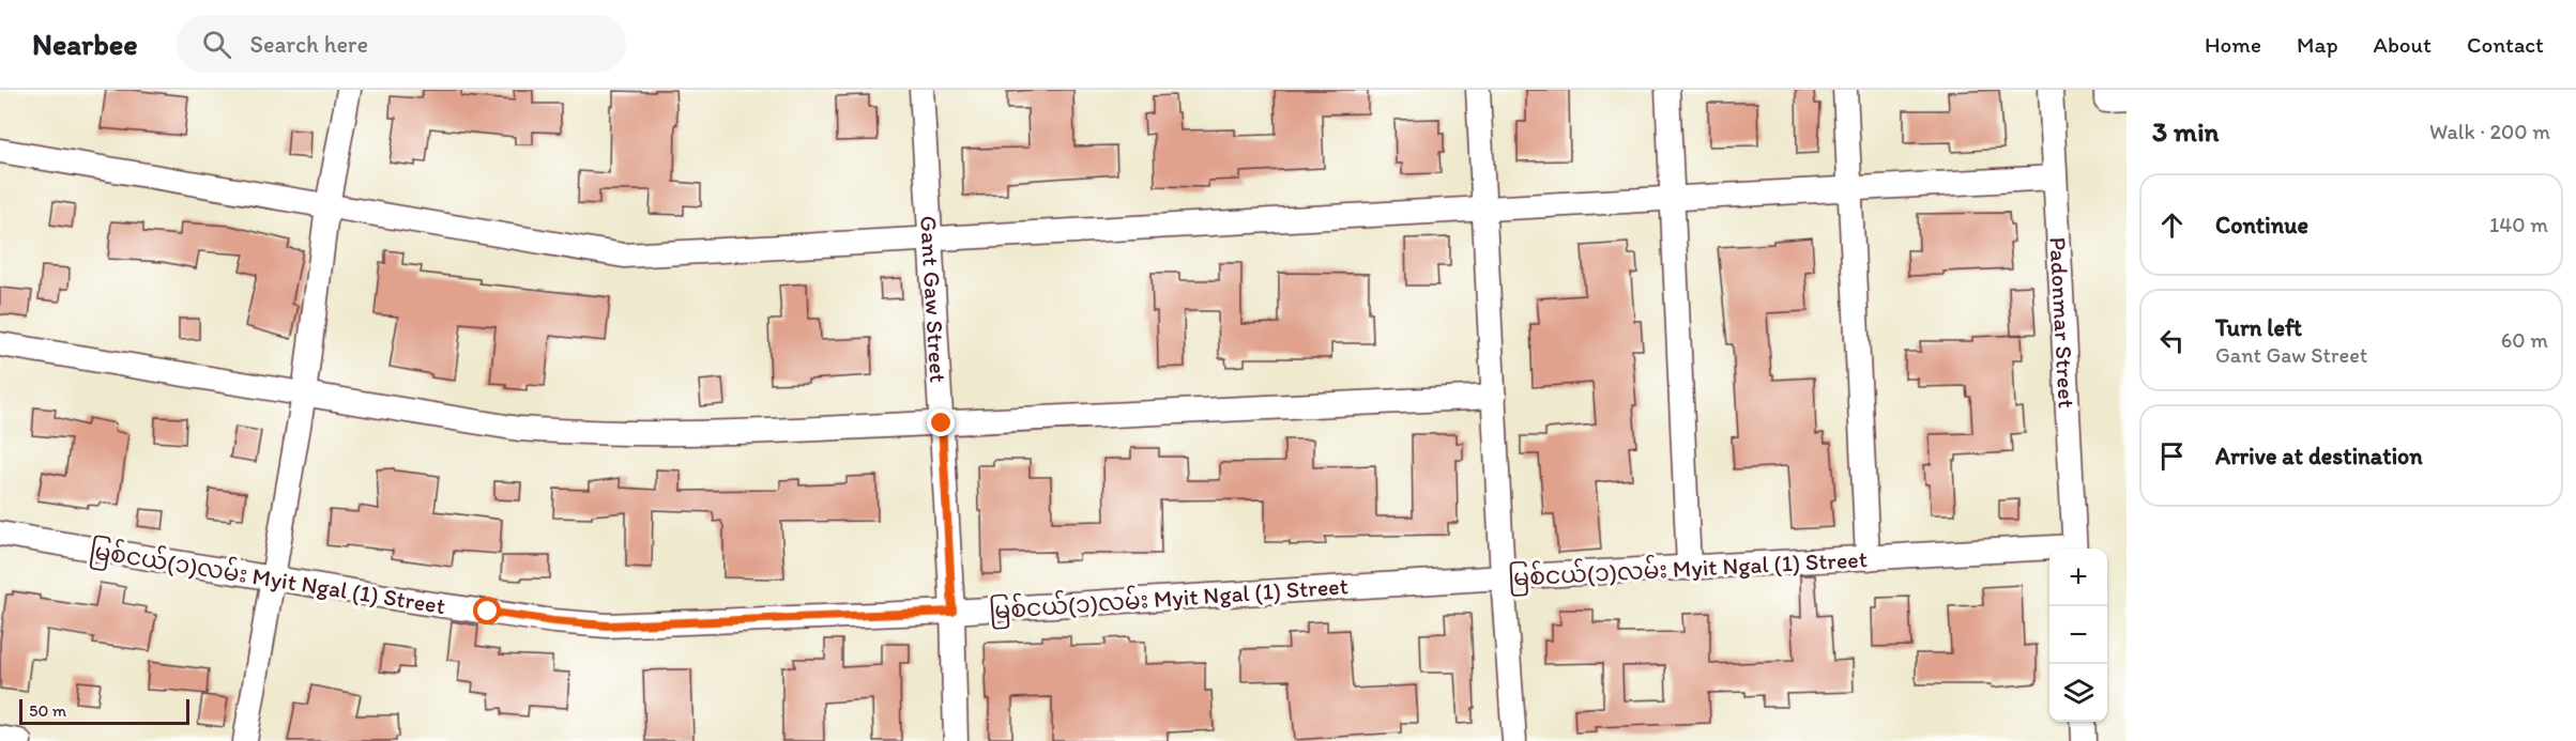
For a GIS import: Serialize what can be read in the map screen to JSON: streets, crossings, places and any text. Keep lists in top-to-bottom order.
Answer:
{
  "streets": {
    "street": ["Gant Gaw Street", "Padonmar Street", "မြစ်ငယ်(၁)လမ်း Myit Ngal (1) Street"]
  },
  "crossings": [
    ["Gant Gaw Street", "မြစ်ငယ်(၁)လမ်း Myit Ngal (1) Street"]
  ],
  "scale_bar": "50 m",
  "page": {
    "header": "Nearbee",
    "search": "Search here",
    "nav": [
      "Home",
      "Map",
      "About",
      "Contact"
    ],
    "heading": ["3 min", "Walk · 200 m"],
    "list": [
      ["Continue", "140 m"],
      ["Turn left", "Gant Gaw Street", "60 m"],
      "Arrive at destination"
    ],
    "map_buttons": ["+", "−"],
    "scale": "50 m"
  }
}
